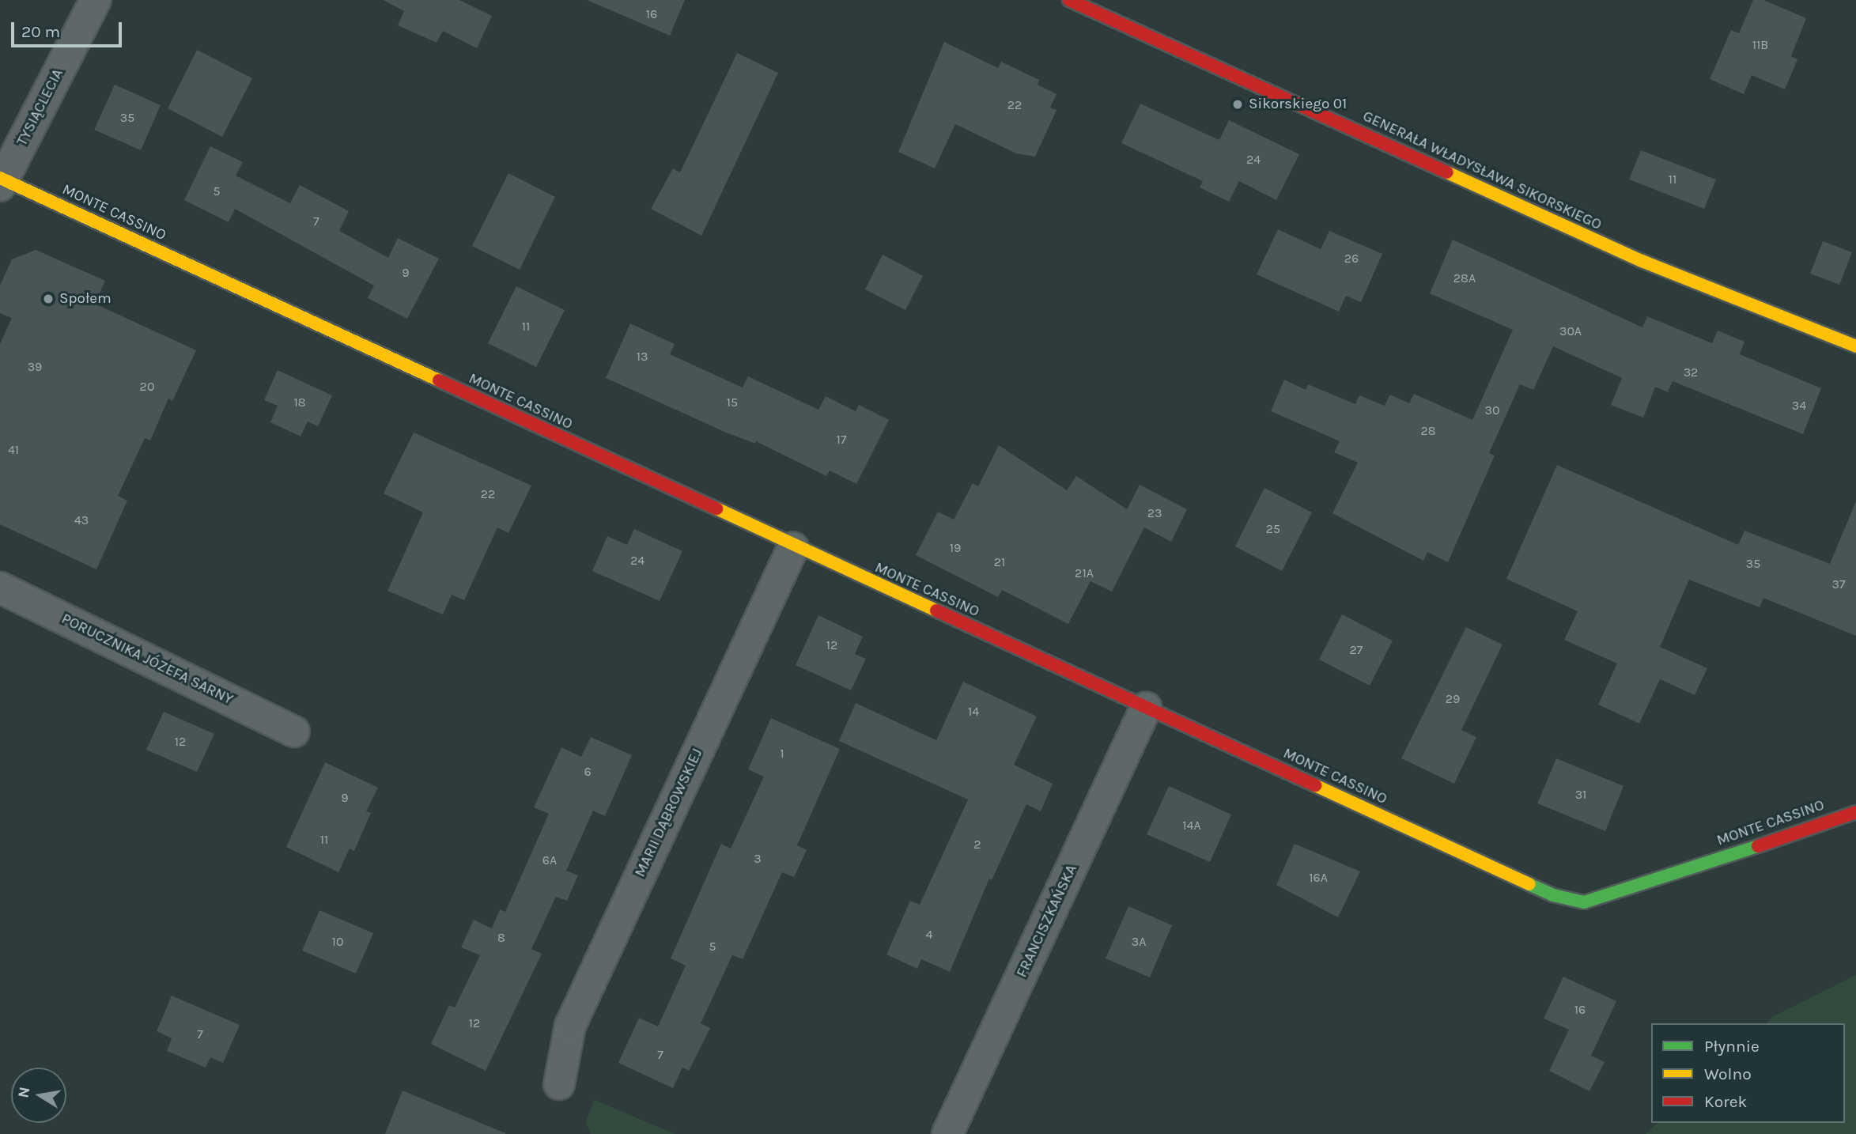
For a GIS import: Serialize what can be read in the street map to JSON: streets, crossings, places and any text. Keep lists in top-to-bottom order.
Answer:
{
  "streets": {
    "street": [
      "TYSIĄCLECIA",
      "GENERAŁA WŁADYSŁAWA SIKORSKIEGO",
      "MONTE CASSINO",
      "PORUCZNIKA JÓZEFA SARNY",
      "MARII DĄBROWSKIEJ",
      "FRANCISZKAŃSKA"
    ]
  },
  "crossings": [
    ["TYSIĄCLECIA", "MONTE CASSINO"],
    ["MONTE CASSINO", "MARII DĄBROWSKIEJ"],
    ["MONTE CASSINO", "FRANCISZKAŃSKA"]
  ],
  "places": ["Sikorskiego 01", "Społem"],
  "house_numbers": [
    "16",
    "11B",
    "22",
    "35",
    "24",
    "11",
    "5",
    "7",
    "26",
    "9",
    "28A",
    "11",
    "30A",
    "13",
    "39",
    "32",
    "20",
    "18",
    "15",
    "34",
    "30",
    "28",
    "17",
    "41",
    "22",
    "23",
    "43",
    "25",
    "19",
    "24",
    "21",
    "35",
    "21A",
    "37",
    "12",
    "27",
    "29",
    "14",
    "12",
    "1",
    "6",
    "31",
    "9",
    "14A",
    "11",
    "2",
    "3",
    "6A",
    "16A",
    "4",
    "8",
    "10",
    "3A",
    "5",
    "16",
    "12",
    "7",
    "7"
  ],
  "legend": ["Płynnie", "Wolno", "Korek"],
  "scale_bar": "20 m",
  "north": "left"
}
